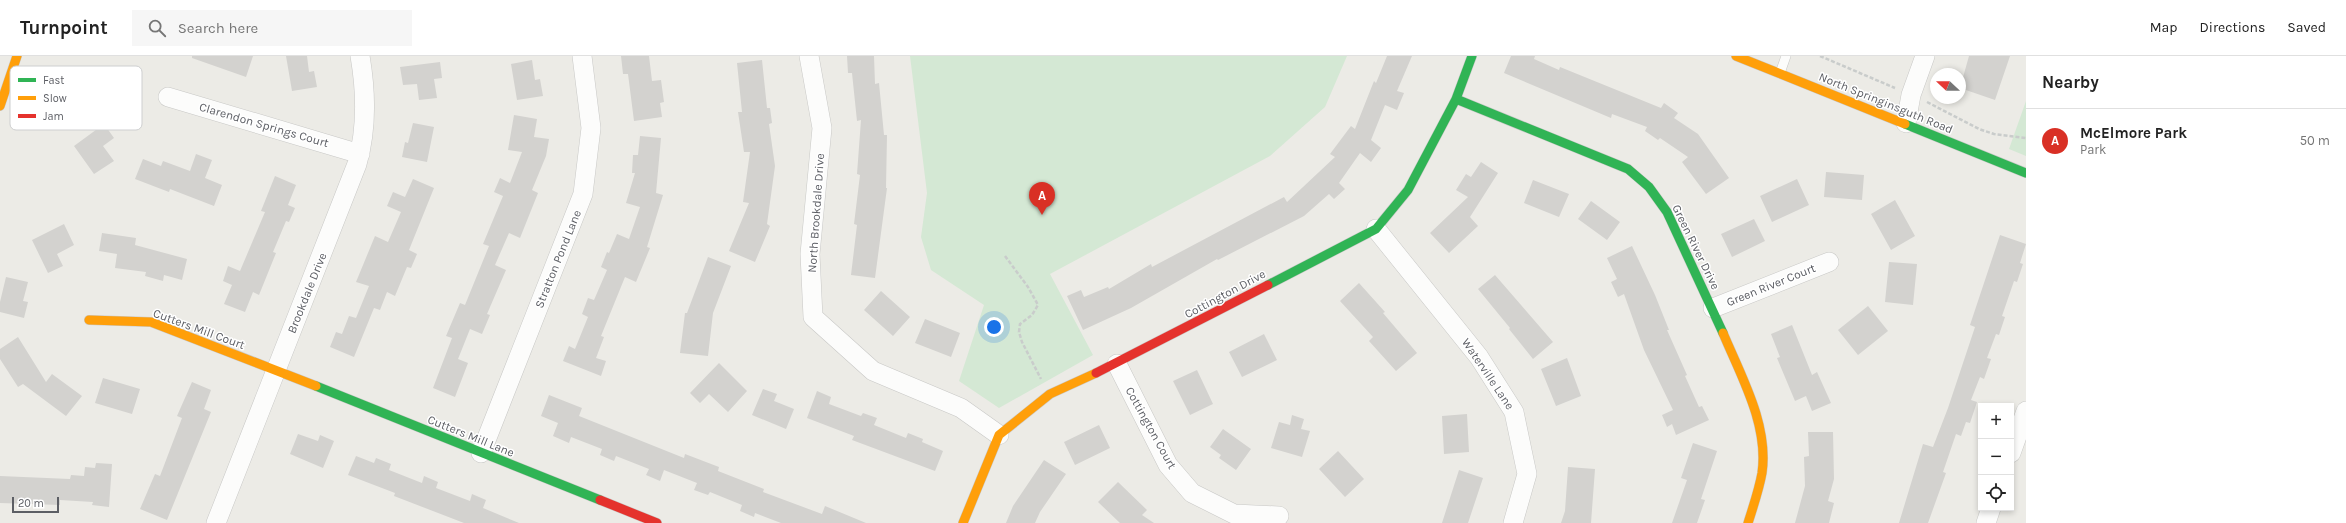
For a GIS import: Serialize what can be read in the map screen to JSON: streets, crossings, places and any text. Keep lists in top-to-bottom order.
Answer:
{
  "streets": {
    "street": [
      "North Springinsguth Road",
      "Clarendon Springs Court",
      "North Brookdale Drive",
      "Green River Drive",
      "Stratton Pond Lane",
      "Green River Court",
      "Brookdale Drive",
      "Cottington Drive",
      "Cutters Mill Court",
      "Waterville Lane",
      "Cottington Court",
      "Cutters Mill Lane"
    ]
  },
  "crossings": [
    ["Clarendon Springs Court", "Brookdale Drive"],
    ["North Brookdale Drive", "Cottington Drive"],
    ["Green River Drive", "Green River Court"],
    ["Green River Drive", "Cottington Drive"],
    ["Stratton Pond Lane", "Cutters Mill Lane"],
    ["Brookdale Drive", "Cutters Mill Court"],
    ["Brookdale Drive", "Cutters Mill Lane"],
    ["Cottington Drive", "Waterville Lane"],
    ["Cottington Drive", "Cottington Court"],
    ["Cutters Mill Court", "Cutters Mill Lane"]
  ],
  "legend": ["Fast", "Slow", "Jam"],
  "scale_bar": "20 m",
  "north": "left",
  "page": {
    "header": "Turnpoint",
    "search": "Search here",
    "nav": ["Map", "Directions", "Saved"],
    "heading": "Nearby",
    "list": [
      {
        "mark": "A",
        "name": "McElmore Park",
        "note": "Park",
        "value": "50 m"
      }
    ],
    "pins": "A",
    "map_buttons": ["+", "−"],
    "scale": "20 m"
  }
}
